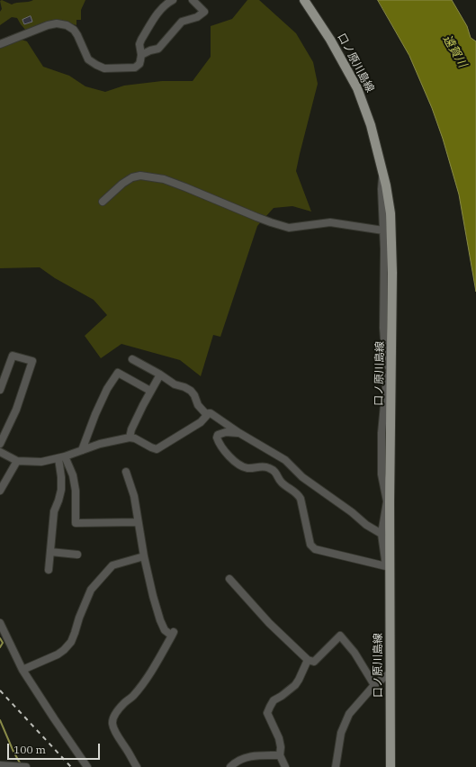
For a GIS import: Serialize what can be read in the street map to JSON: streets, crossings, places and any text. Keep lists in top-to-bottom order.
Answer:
{
  "streets": {
    "main road": ["口ノ原川島線"]
  },
  "water": ["遠賀川"],
  "scale_bar": "100 m"
}
